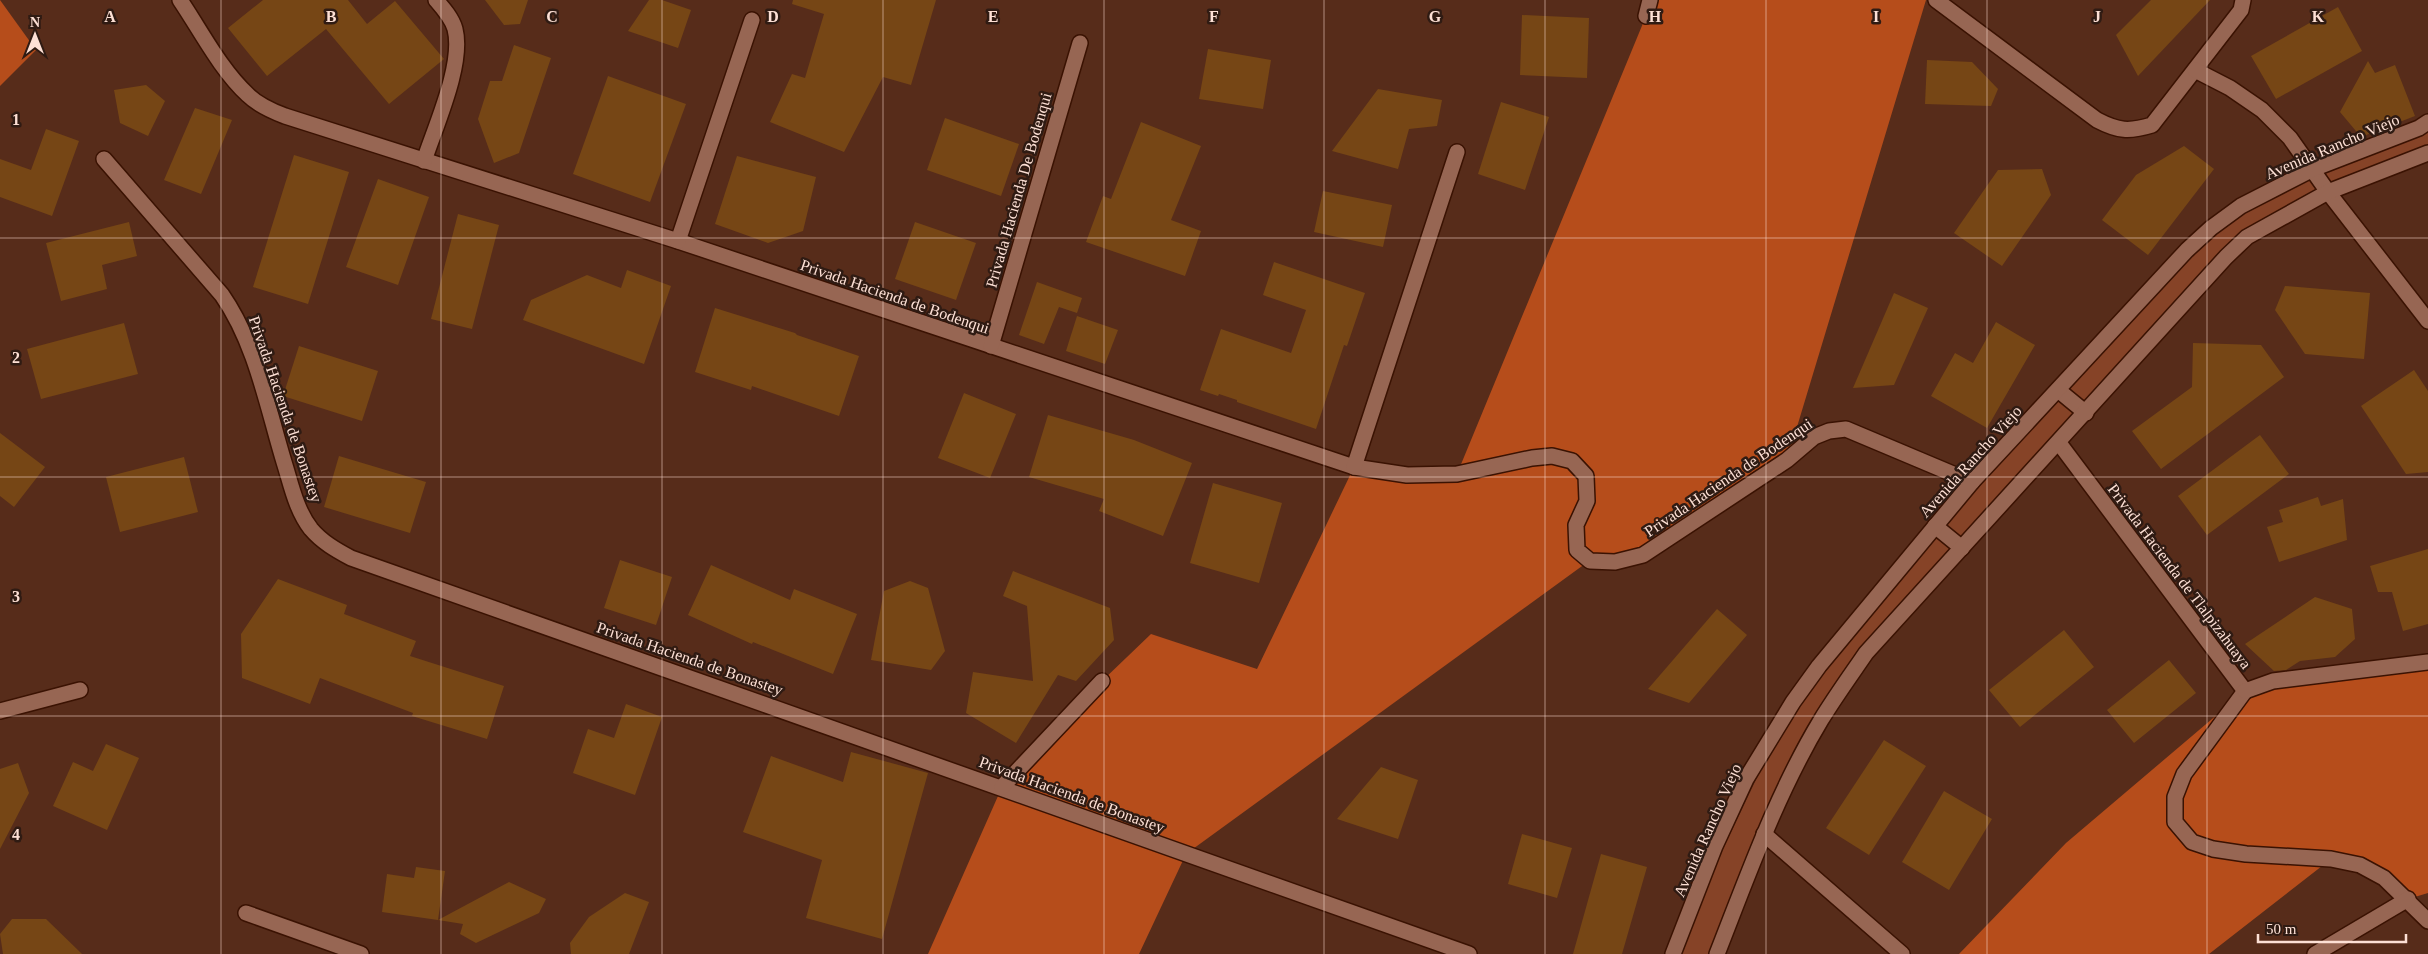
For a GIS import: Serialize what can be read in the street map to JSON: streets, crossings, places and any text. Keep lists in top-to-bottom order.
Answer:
{
  "streets": {
    "street": [
      "Avenida Rancho Viejo",
      "Privada Hacienda De Bodenqui",
      "Privada Hacienda de Bodenqui",
      "Privada Hacienda de Bonastey",
      "Privada Hacienda de Tlalpizahuaya"
    ]
  },
  "crossings": [
    ["Avenida Rancho Viejo", "Privada Hacienda de Bodenqui"],
    ["Privada Hacienda De Bodenqui", "Privada Hacienda de Bodenqui"]
  ],
  "scale_bar": "50 m",
  "north": "top",
  "grid": {
    "columns": [
      "A",
      "B",
      "C",
      "D",
      "E",
      "F",
      "G",
      "H",
      "I",
      "J",
      "K"
    ],
    "rows": [
      "1",
      "2",
      "3",
      "4"
    ]
  }
}
